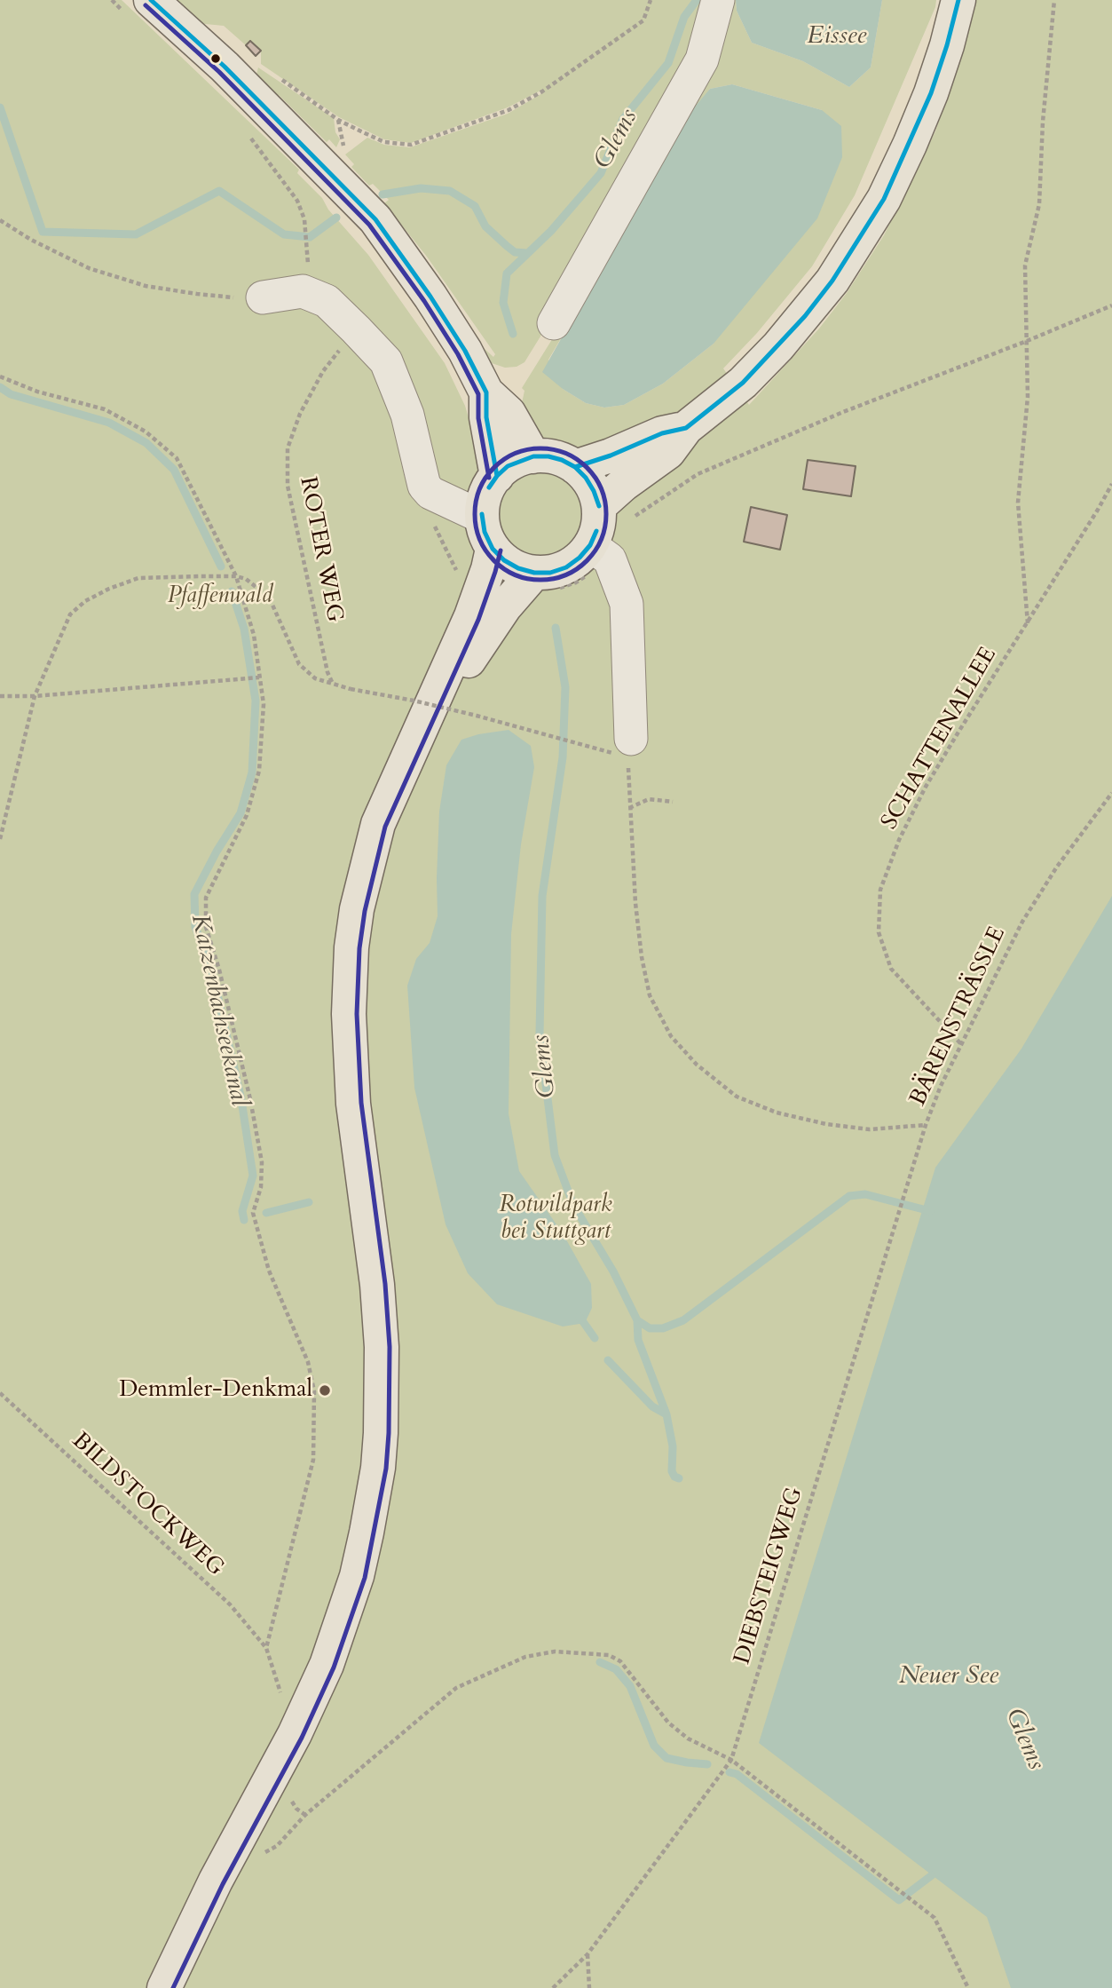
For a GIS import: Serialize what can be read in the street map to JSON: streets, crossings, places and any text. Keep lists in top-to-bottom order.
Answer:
{
  "streets": {
    "path": [
      "ROTER WEG",
      "SCHATTENALLEE",
      "BÄRENSTRÄSSLE",
      "BILDSTOCKWEG",
      "DIEBSTEIGWEG"
    ]
  },
  "crossings": [
    ["SCHATTENALLEE", "BÄRENSTRÄSSLE"],
    ["BÄRENSTRÄSSLE", "DIEBSTEIGWEG"]
  ],
  "water": [
    "Eissee",
    "Glems",
    "Katzenbachseekanal",
    "Neuer See"
  ],
  "parks": ["Pfaffenwald", "Rotwildpark bei Stuttgart"],
  "places": ["Demmler-Denkmal"]
}
